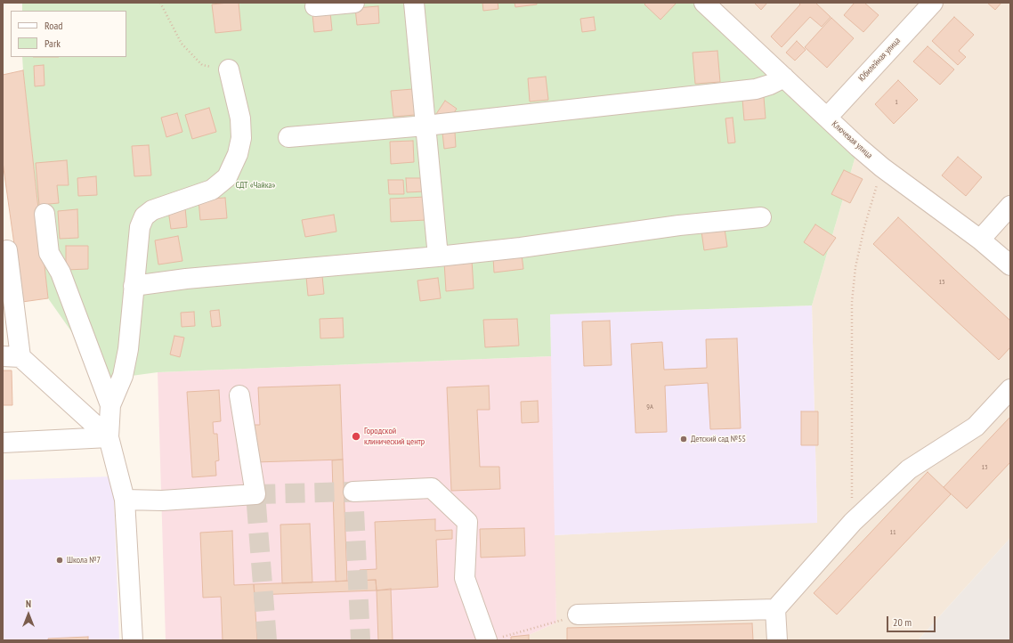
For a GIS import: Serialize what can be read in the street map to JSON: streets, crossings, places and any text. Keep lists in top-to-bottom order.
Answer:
{
  "streets": {
    "street": ["Юбилейная улица", "Ключевая улица"]
  },
  "crossings": [
    ["Юбилейная улица", "Ключевая улица"]
  ],
  "parks": ["СДТ «Чайка»"],
  "places": ["Городской клинический центр", "Детский сад №55", "Школа №7"],
  "house_numbers": [
    "1",
    "15",
    "9А",
    "13",
    "11"
  ],
  "legend": ["Road", "Park"],
  "scale_bar": "20 m",
  "north": "top"
}
